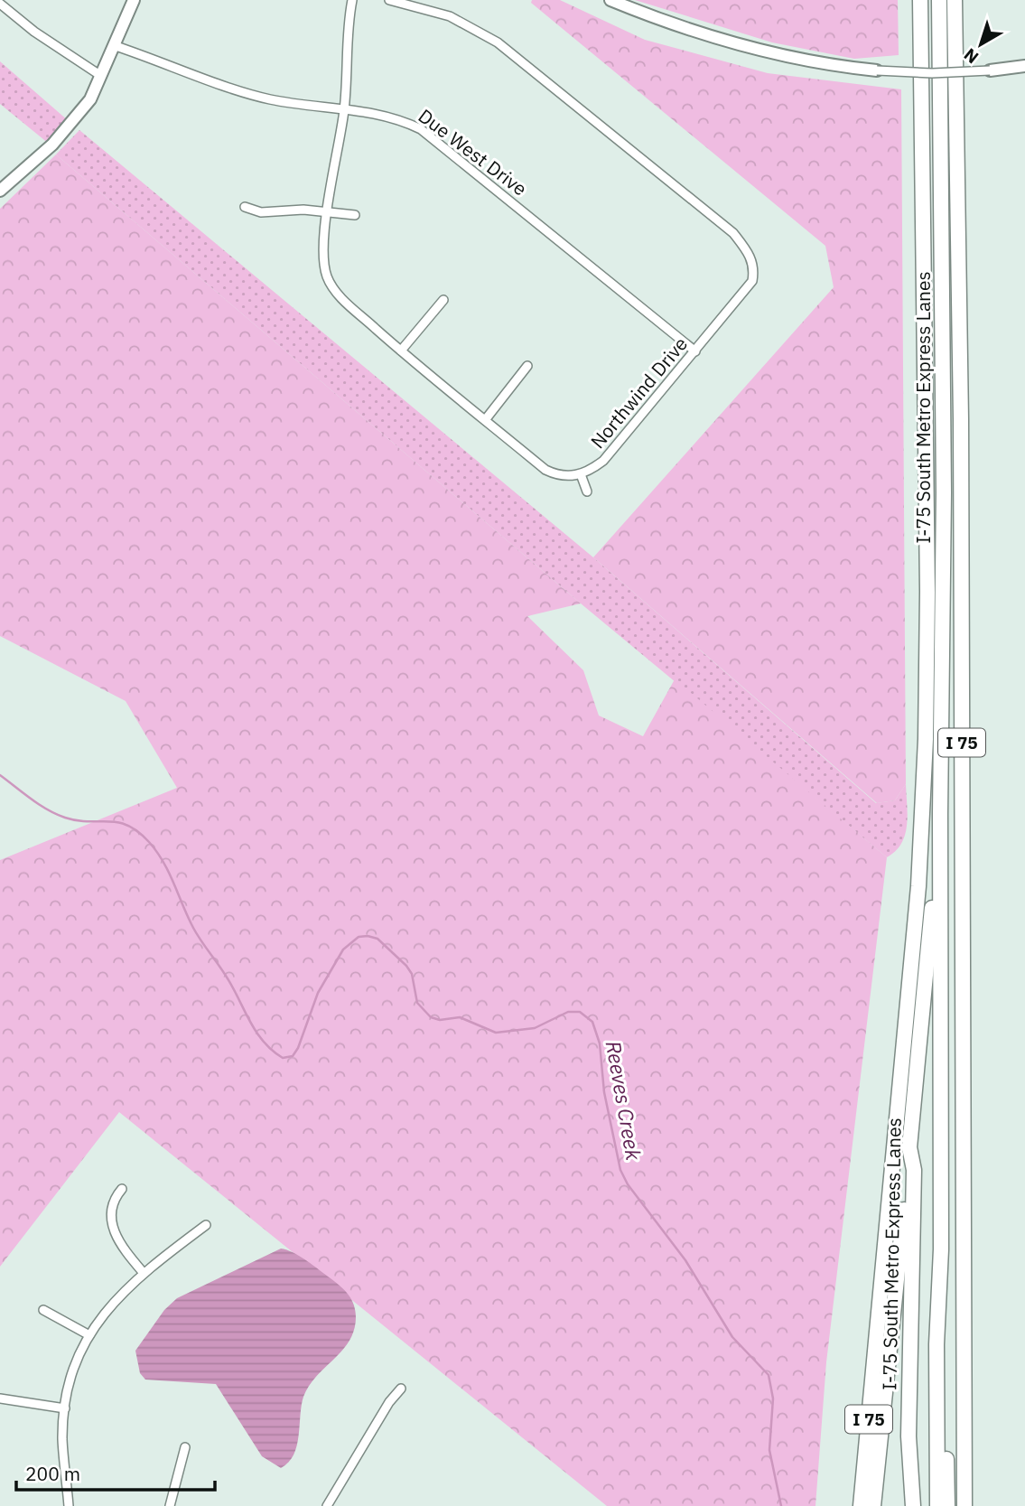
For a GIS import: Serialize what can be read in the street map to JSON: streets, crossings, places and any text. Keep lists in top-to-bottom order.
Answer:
{
  "streets": {
    "highway": ["I-75 South Metro Express Lanes", "I 75"],
    "street": ["Due West Drive", "Northwind Drive"]
  },
  "crossings": [
    ["Due West Drive", "Northwind Drive"]
  ],
  "water": ["Reeves Creek"],
  "scale_bar": "200 m",
  "north": "bottom left"
}
